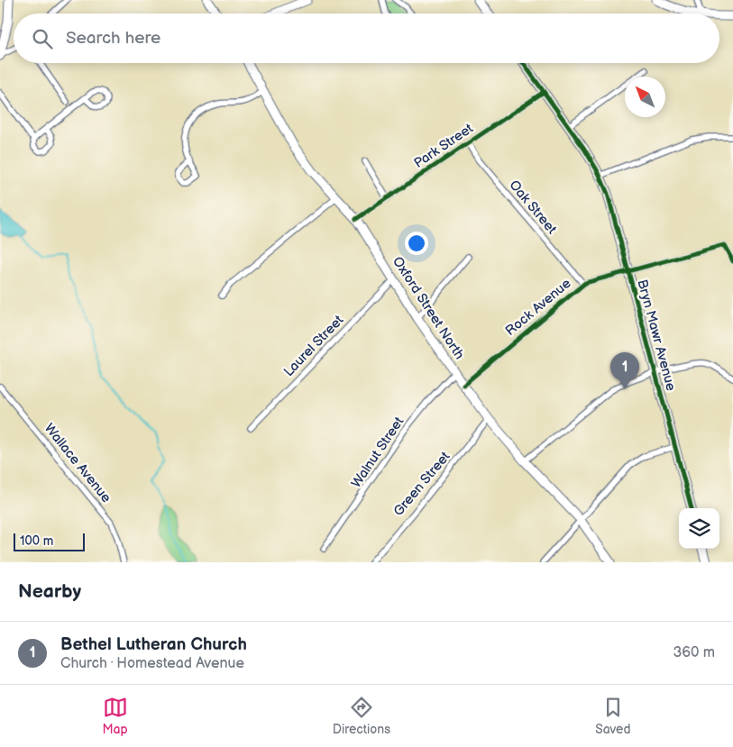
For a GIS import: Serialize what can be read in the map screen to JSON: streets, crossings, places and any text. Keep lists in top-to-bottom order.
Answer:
{
  "streets": {
    "main road": ["Oxford Street North", "Bryn Mawr Avenue"],
    "street": [
      "Park Street",
      "Oak Street",
      "Rock Avenue",
      "Laurel Street",
      "Walnut Street",
      "Wallace Avenue",
      "Green Street"
    ]
  },
  "crossings": [
    ["Park Street", "Oak Street"],
    ["Park Street", "Oxford Street North"],
    ["Park Street", "Bryn Mawr Avenue"],
    ["Oak Street", "Rock Avenue"],
    ["Rock Avenue", "Oxford Street North"],
    ["Rock Avenue", "Bryn Mawr Avenue"],
    ["Oxford Street North", "Laurel Street"],
    ["Oxford Street North", "Walnut Street"],
    ["Oxford Street North", "Green Street"]
  ],
  "scale_bar": "100 m",
  "north": "top left",
  "page": {
    "search": "Search here",
    "pins": "1",
    "scale": "100 m",
    "heading": "Nearby",
    "list": [
      {
        "mark": "1",
        "name": "Bethel Lutheran Church",
        "note": "Church · Homestead Avenue",
        "value": "360 m"
      }
    ],
    "nav": ["Map", "Directions", "Saved"]
  }
}
